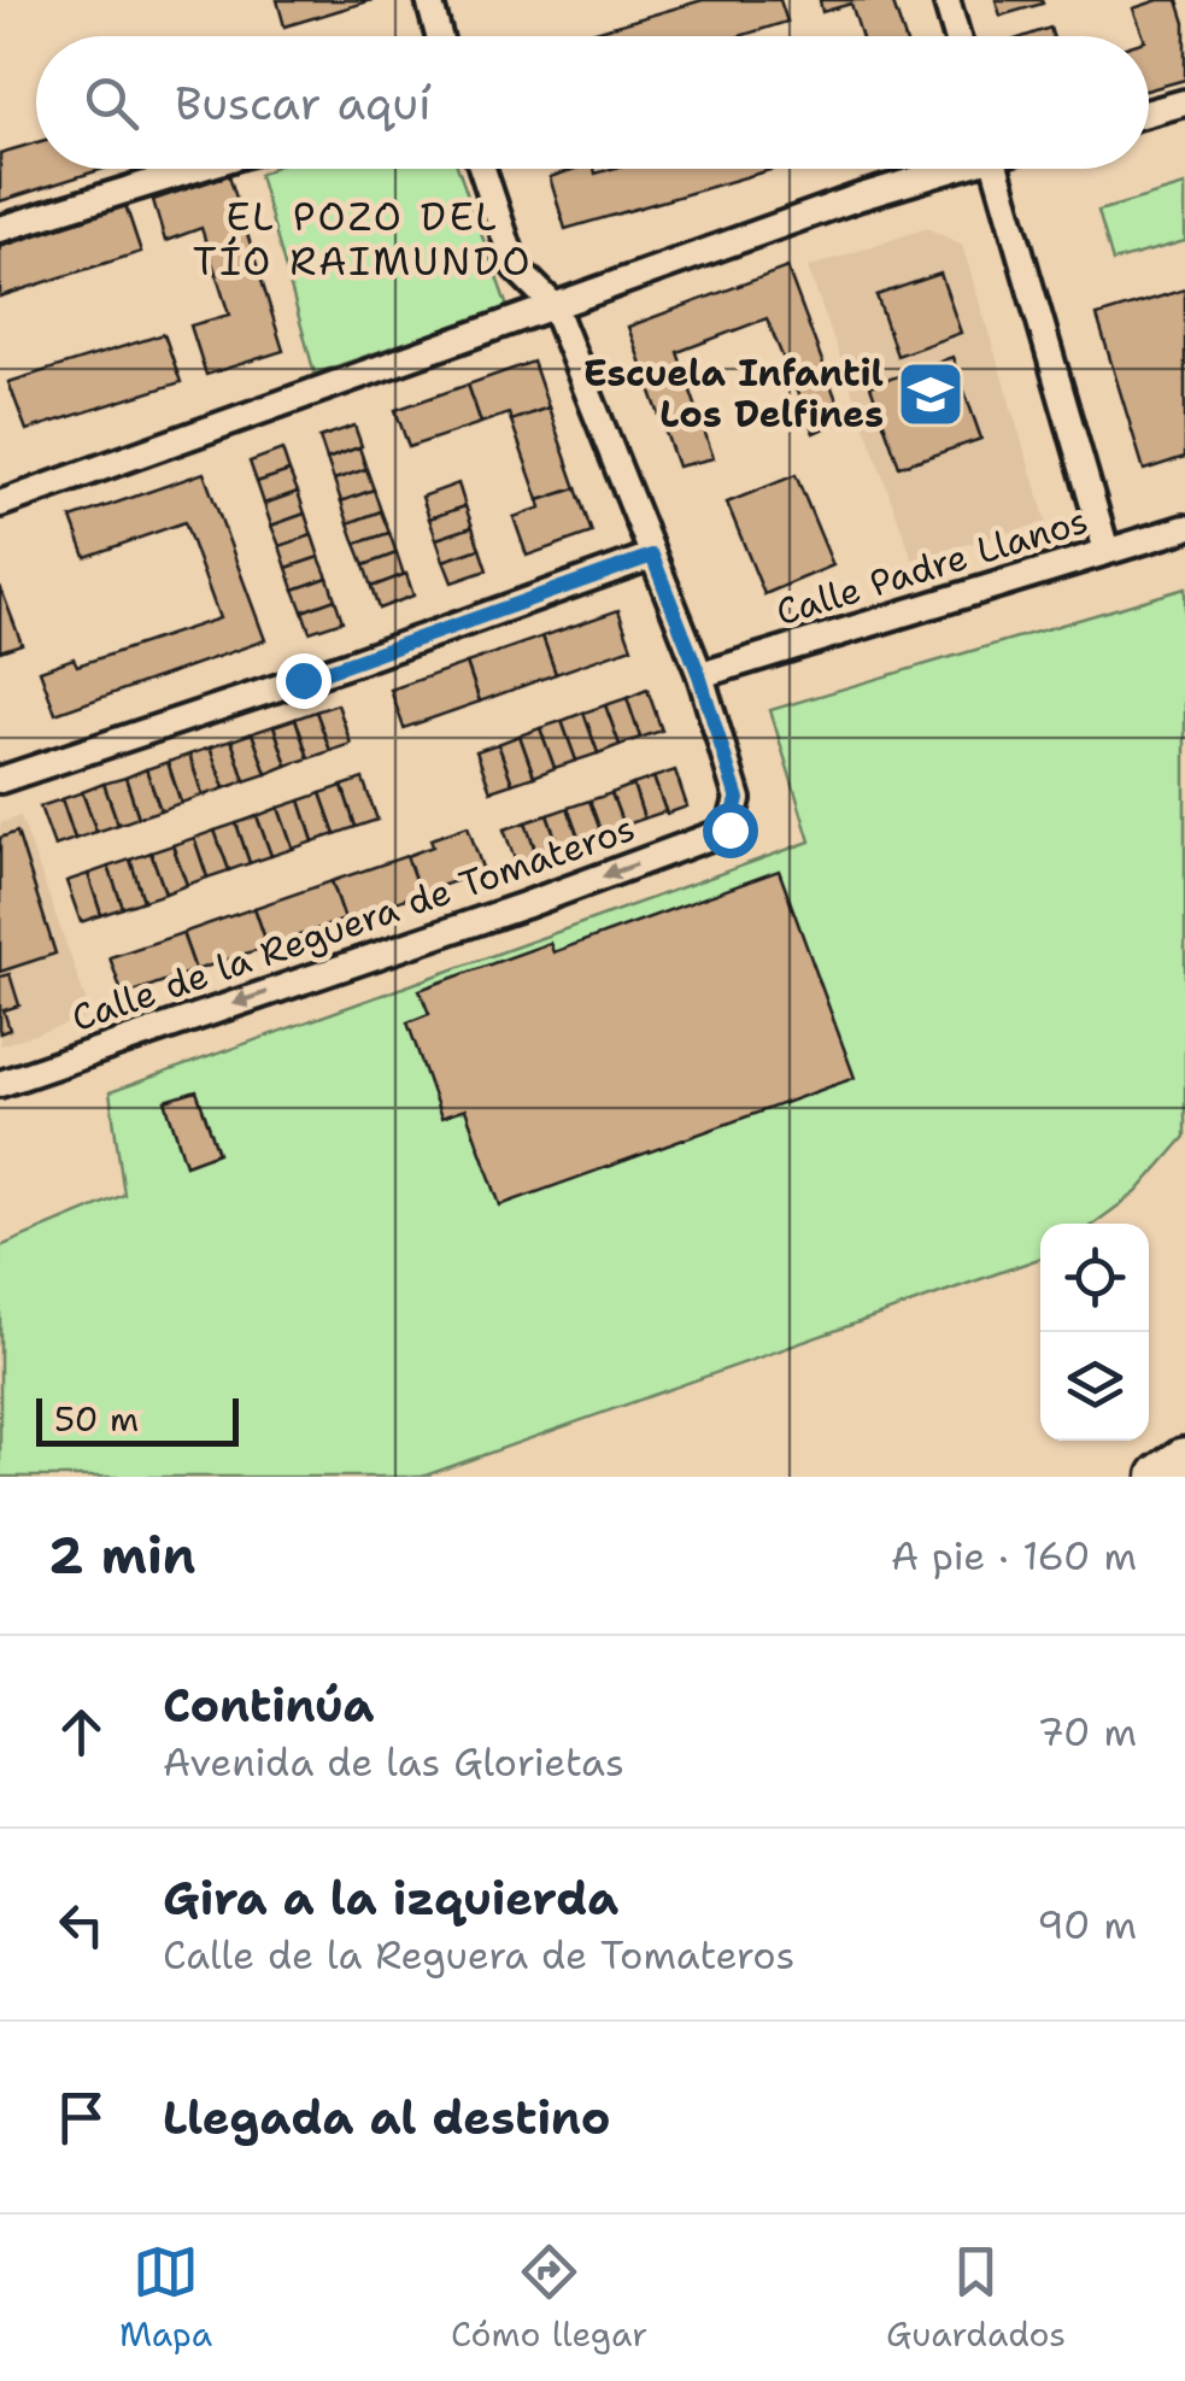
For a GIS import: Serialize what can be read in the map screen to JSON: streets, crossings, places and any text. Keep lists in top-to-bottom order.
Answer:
{
  "streets": {
    "street": ["Calle Padre Llanos", "Calle de la Reguera de Tomateros"]
  },
  "crossings": [
    ["Calle Padre Llanos", "Calle de la Reguera de Tomateros"]
  ],
  "one_way": ["Calle de la Reguera de Tomateros"],
  "districts": ["EL POZO DEL TÍO RAIMUNDO"],
  "places": {
    "school or university": ["Escuela Infantil Los Delfines"]
  },
  "scale_bar": "50 m",
  "page": {
    "search": "Buscar aquí",
    "scale": "50 m",
    "heading": ["2 min", "A pie · 160 m"],
    "list": [
      ["Continúa", "Avenida de las Glorietas", "70 m"],
      ["Gira a la izquierda", "Calle de la Reguera de Tomateros", "90 m"],
      "Llegada al destino"
    ],
    "nav": ["Mapa", "Cómo llegar", "Guardados"]
  }
}
